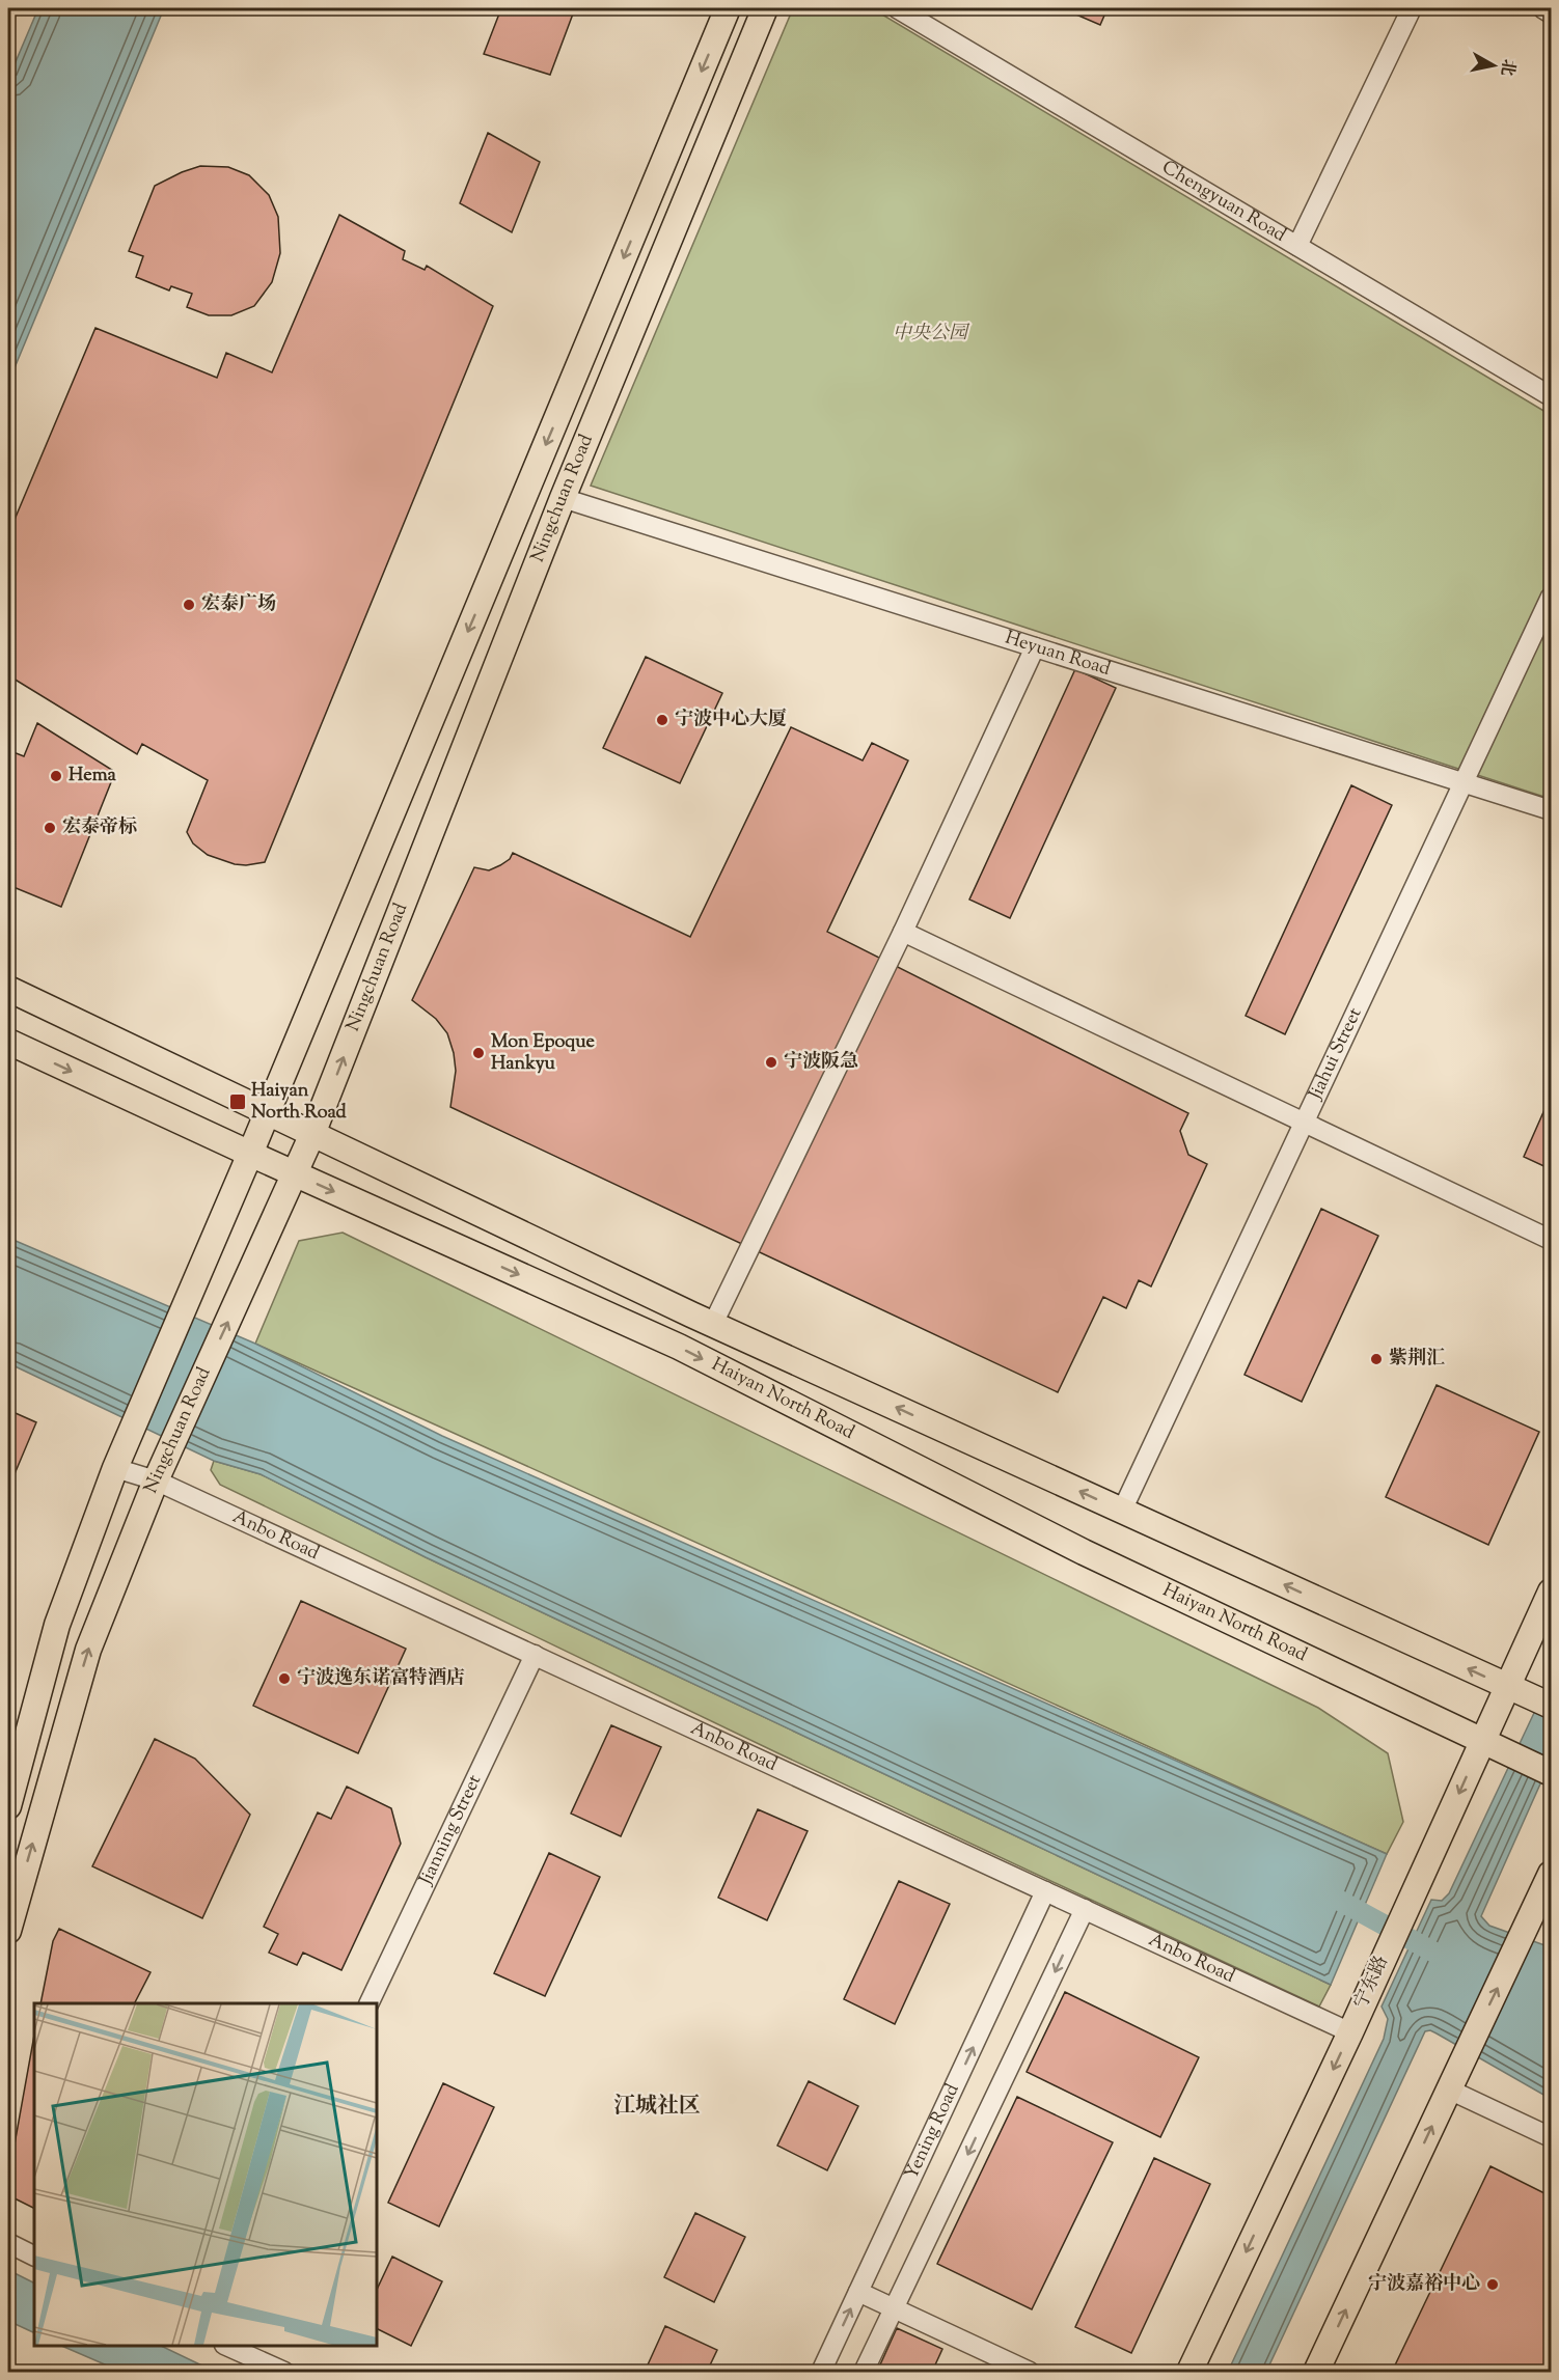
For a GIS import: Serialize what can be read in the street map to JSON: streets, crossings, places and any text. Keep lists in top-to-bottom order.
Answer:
{
  "streets": {
    "main road": ["Ningchuan Road", "Haiyan North Road", "宁东路"],
    "street": [
      "Chengyuan Road",
      "Heyuan Road",
      "Jiahui Street",
      "Anbo Road",
      "Jianning Street",
      "Yening Road"
    ]
  },
  "crossings": [
    ["Ningchuan Road", "Heyuan Road"],
    ["Ningchuan Road", "Haiyan North Road"],
    ["Ningchuan Road", "Anbo Road"],
    ["Heyuan Road", "Jiahui Street"],
    ["Jiahui Street", "Haiyan North Road"],
    ["Haiyan North Road", "宁东路"],
    ["Anbo Road", "Jianning Street"],
    ["Anbo Road", "宁东路"],
    ["Anbo Road", "Yening Road"]
  ],
  "districts": ["江城社区"],
  "parks": ["中央公园"],
  "places": {
    "other": [
      "宏泰广场",
      "宁波中心大厦",
      "Hema",
      "宏泰帝标",
      "Mon Epoque Hankyu",
      "宁波阪急",
      "紫荆汇",
      "宁波逸东诺富特酒店",
      "宁波嘉裕中心"
    ],
    "transit": ["Haiyan North Road"]
  },
  "north": "right"
}
